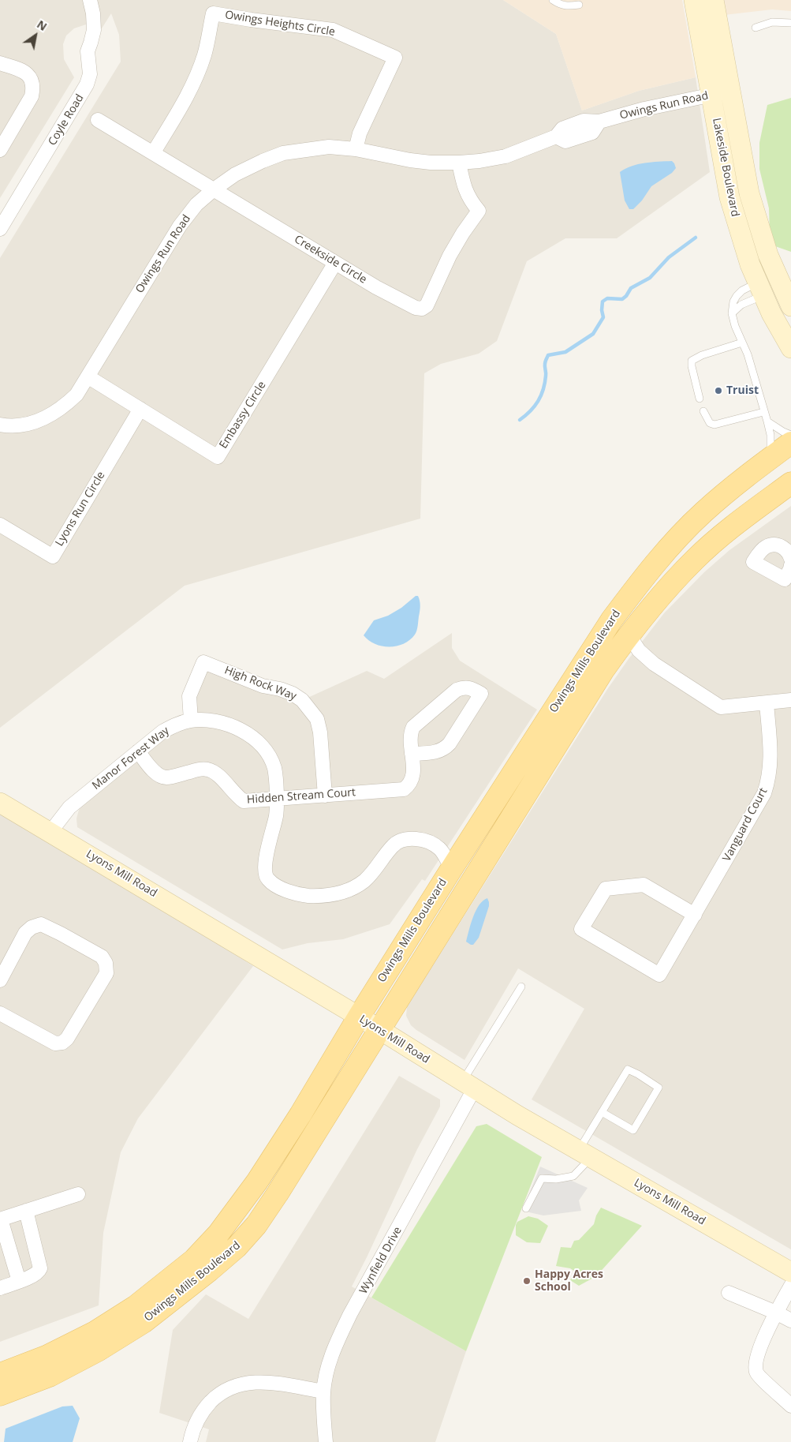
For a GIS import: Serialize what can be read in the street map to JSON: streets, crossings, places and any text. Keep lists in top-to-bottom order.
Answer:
{
  "streets": {
    "main road": ["Lakeside Boulevard", "Owings Mills Boulevard", "Lyons Mill Road"],
    "street": [
      "Owings Heights Circle",
      "Owings Run Road",
      "Coyle Road",
      "Creekside Circle",
      "Embassy Circle",
      "Lyons Run Circle",
      "High Rock Way",
      "Manor Forest Way",
      "Hidden Stream Court",
      "Vanguard Court",
      "Wynfield Drive"
    ]
  },
  "crossings": [
    ["Owings Heights Circle", "Owings Run Road"],
    ["Owings Heights Circle", "Creekside Circle"],
    ["Owings Run Road", "Lakeside Boulevard"],
    ["Owings Run Road", "Creekside Circle"],
    ["Owings Run Road", "Embassy Circle"],
    ["Creekside Circle", "Embassy Circle"],
    ["Embassy Circle", "Lyons Run Circle"],
    ["Owings Mills Boulevard", "Manor Forest Way"],
    ["Owings Mills Boulevard", "Lyons Mill Road"],
    ["High Rock Way", "Manor Forest Way"],
    ["High Rock Way", "Hidden Stream Court"],
    ["Manor Forest Way", "Hidden Stream Court"],
    ["Manor Forest Way", "Lyons Mill Road"],
    ["Lyons Mill Road", "Wynfield Drive"]
  ],
  "places": ["Truist", "Happy Acres School"],
  "north": "top right"
}
